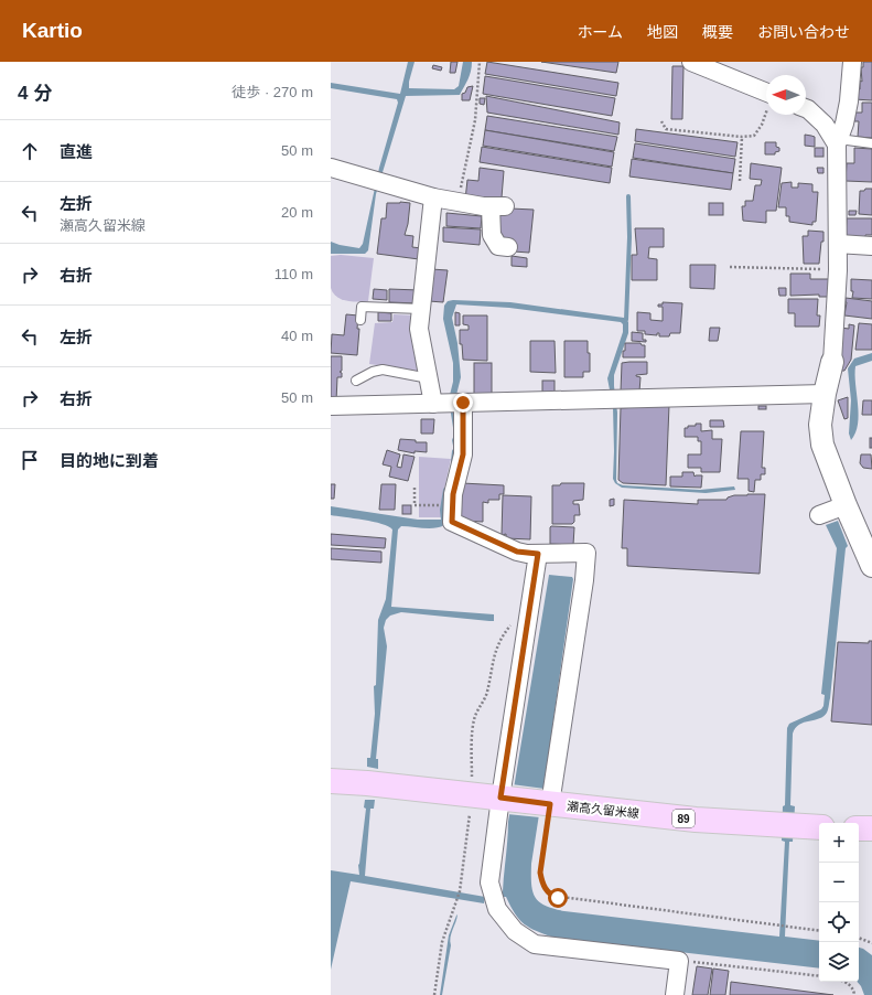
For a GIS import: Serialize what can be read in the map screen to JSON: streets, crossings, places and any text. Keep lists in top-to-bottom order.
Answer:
{
  "streets": {
    "main road": ["瀬高久留米線", "89"]
  },
  "north": "left",
  "page": {
    "header": "Kartio",
    "nav": [
      "ホーム",
      "地図",
      "概要",
      "お問い合わせ"
    ],
    "heading": ["4 分", "徒歩 · 270 m"],
    "list": [
      ["直進", "50 m"],
      ["左折", "瀬高久留米線", "20 m"],
      ["右折", "110 m"],
      ["左折", "40 m"],
      ["右折", "50 m"],
      "目的地に到着"
    ],
    "map_buttons": ["+", "−"]
  }
}
